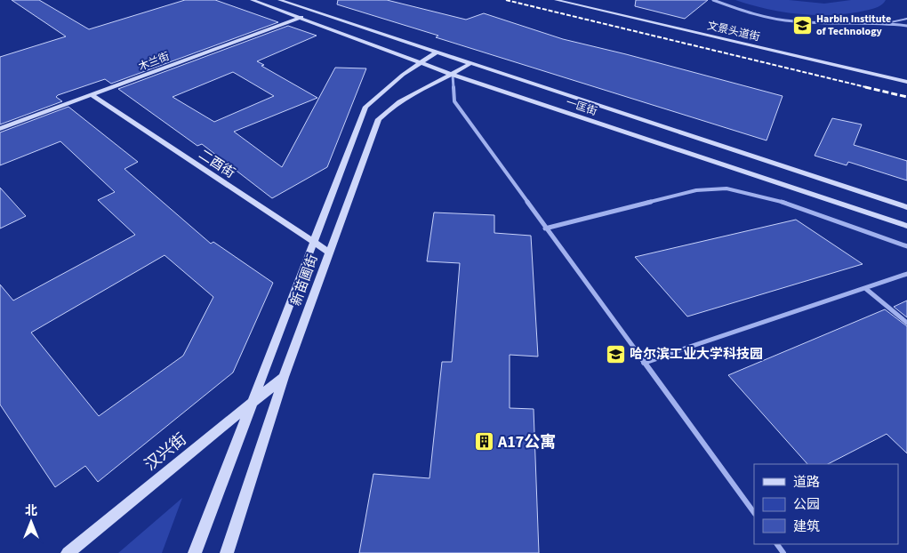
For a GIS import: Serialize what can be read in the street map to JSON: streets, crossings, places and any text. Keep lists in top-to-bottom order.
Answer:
{
  "streets": {
    "main road": [
      "文景头道街",
      "木兰街",
      "一匡街",
      "二酉街",
      "新苗圃街",
      "汉兴街"
    ]
  },
  "crossings": [
    ["木兰街", "一匡街"],
    ["木兰街", "二酉街"],
    ["一匡街", "新苗圃街"],
    ["二酉街", "新苗圃街"],
    ["新苗圃街", "汉兴街"]
  ],
  "places": {
    "school or university": ["Harbin Institute of Technology", "哈尔滨工业大学科技园"],
    "building": ["A17公寓"]
  },
  "legend": ["道路", "公园", "建筑"],
  "north": "top"
}
